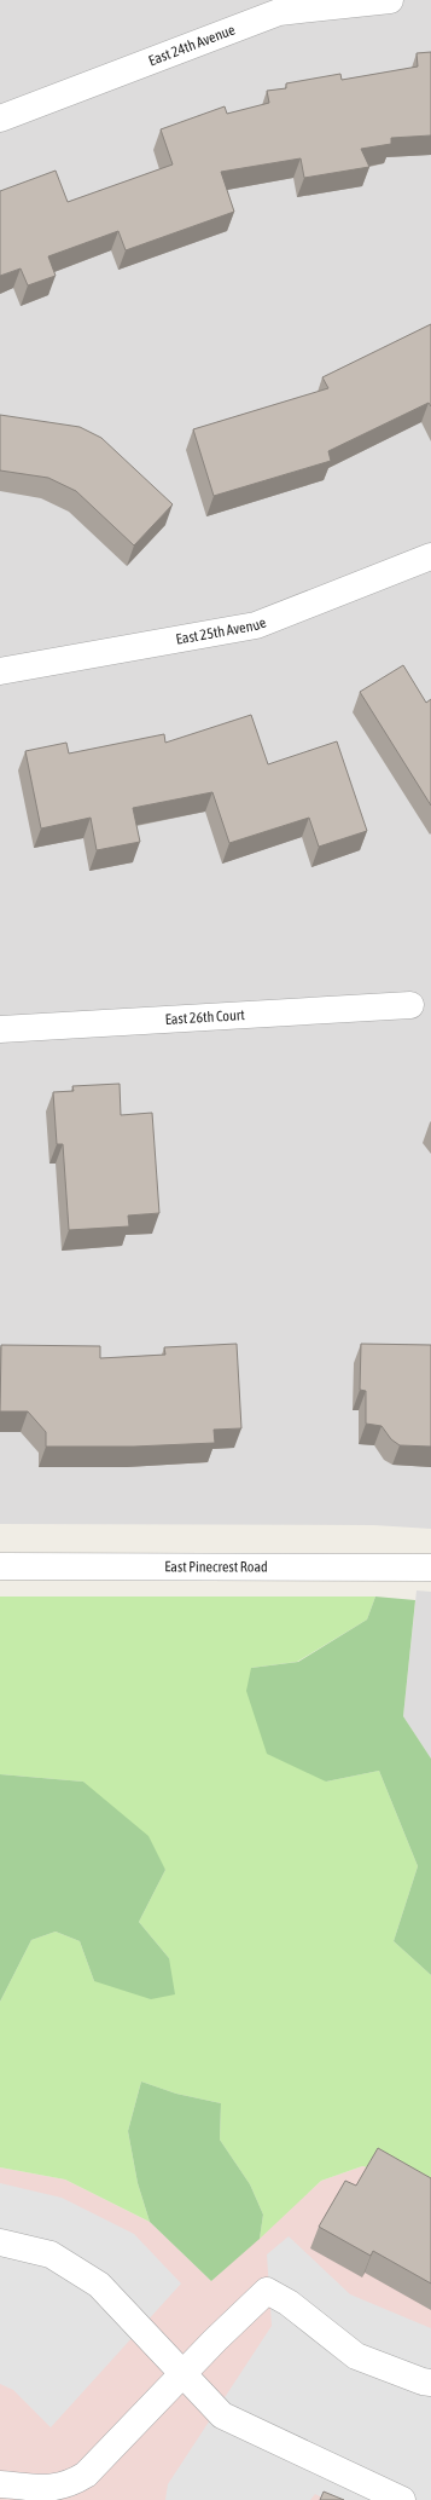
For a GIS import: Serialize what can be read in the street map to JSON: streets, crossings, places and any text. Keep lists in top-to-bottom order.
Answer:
{
  "streets": {
    "street": [
      "East 24th Avenue",
      "East 25th Avenue",
      "East 26th Court",
      "East Pinecrest Road"
    ]
  }
}
